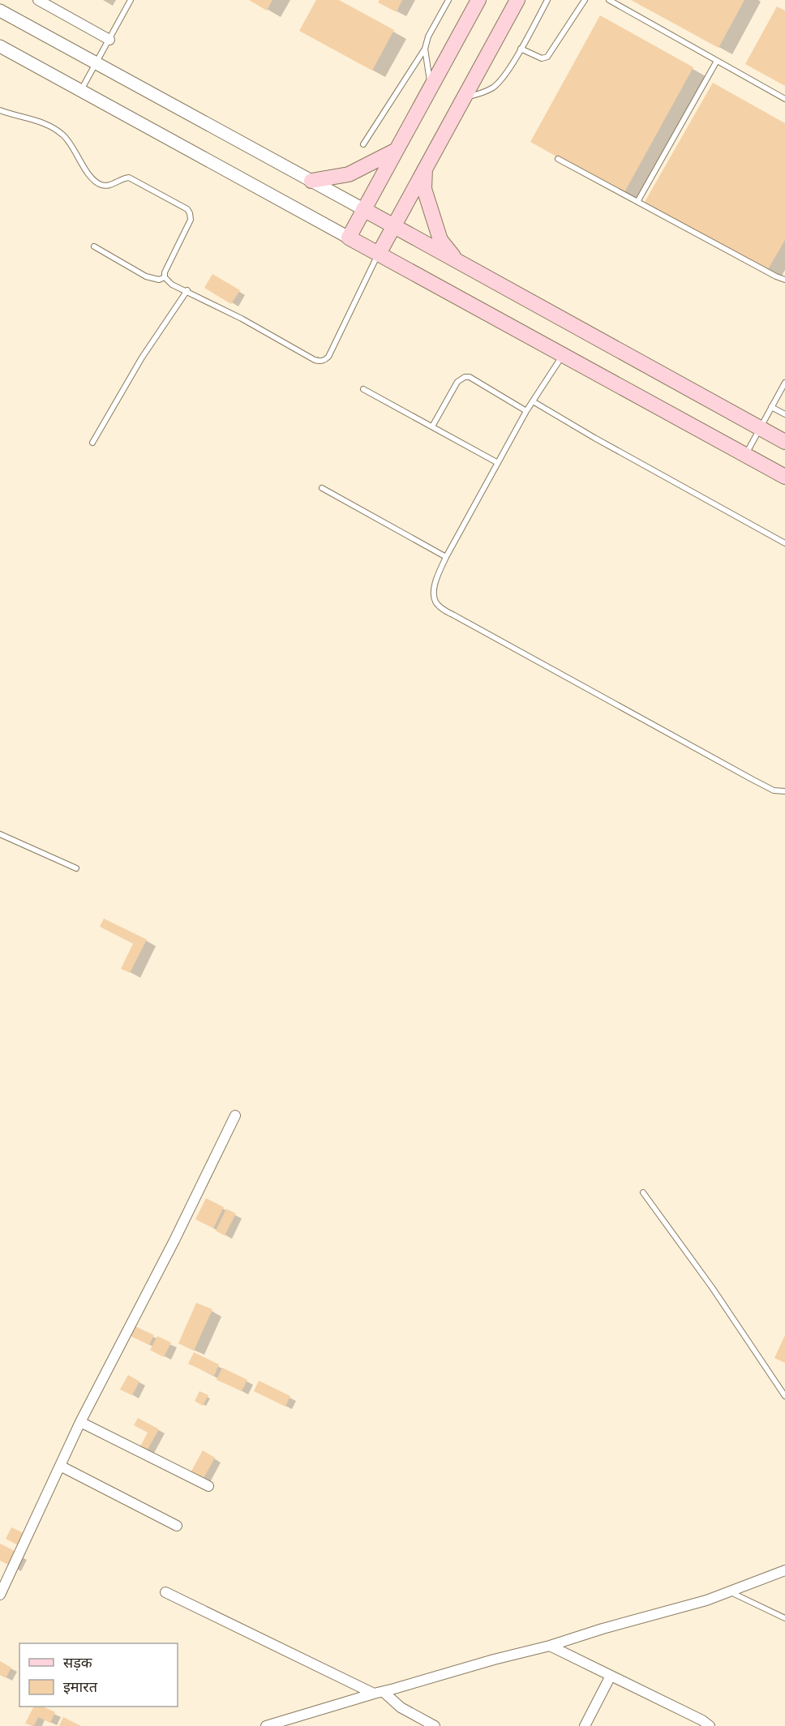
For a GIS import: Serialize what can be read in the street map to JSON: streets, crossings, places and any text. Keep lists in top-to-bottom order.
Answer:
{
  "legend": ["सड़क", "इमारत"]
}
